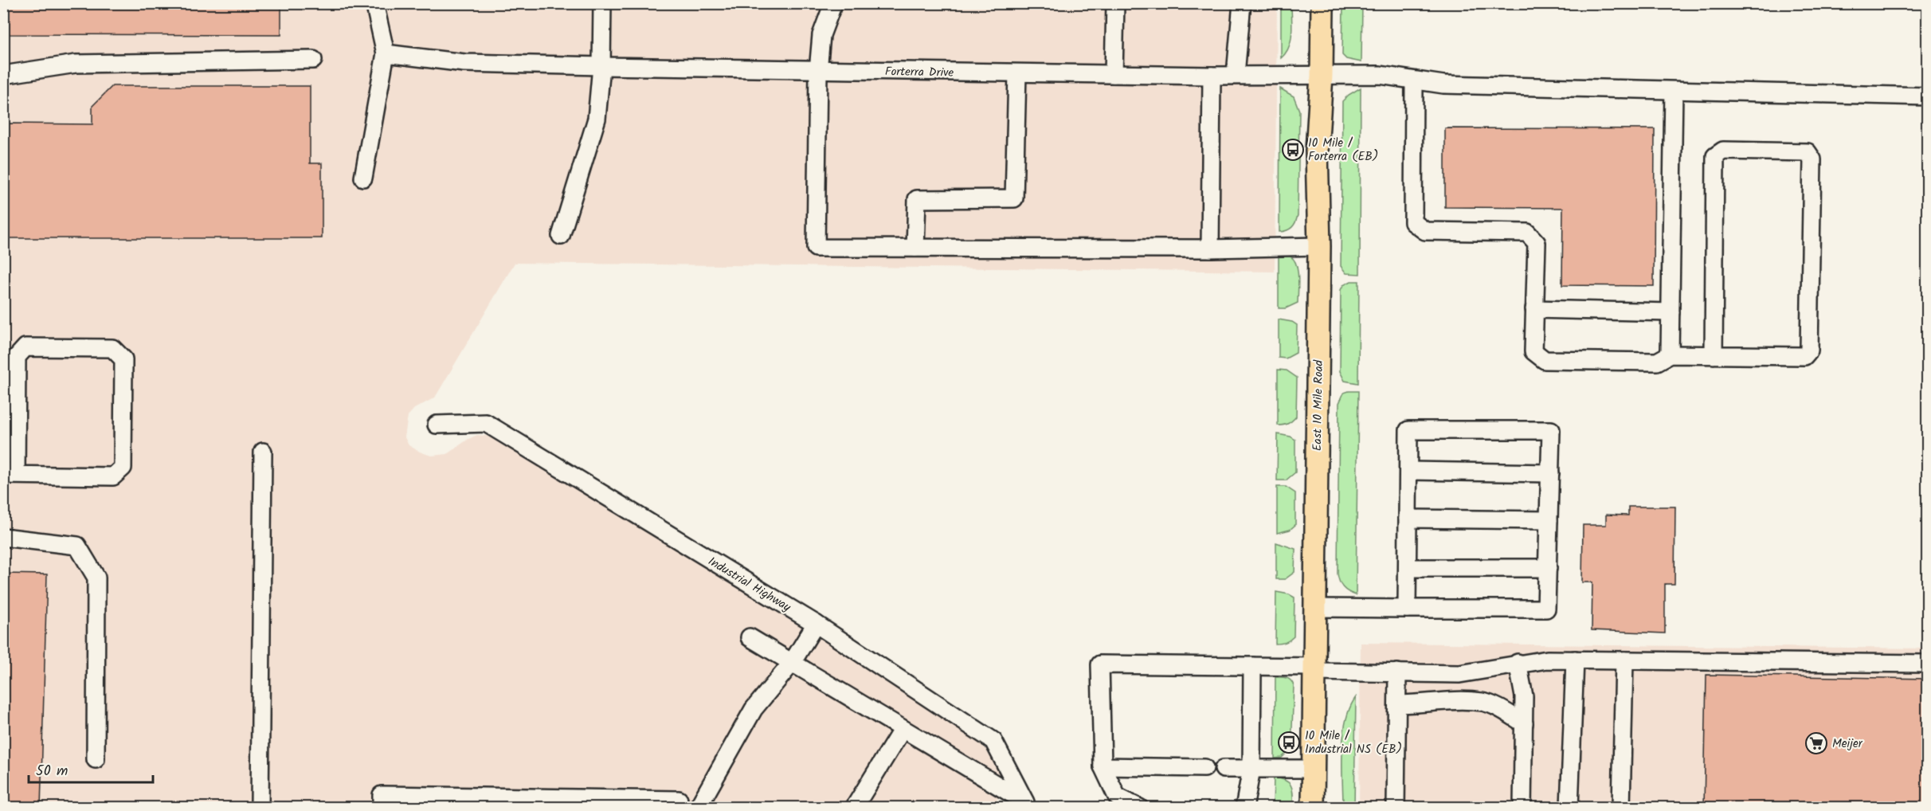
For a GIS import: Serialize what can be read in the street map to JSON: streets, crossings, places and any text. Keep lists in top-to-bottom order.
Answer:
{
  "streets": {
    "main road": ["East 10 Mile Road"],
    "street": ["Forterra Drive", "Industrial Highway"]
  },
  "crossings": [
    ["Forterra Drive", "East 10 Mile Road"]
  ],
  "places": {
    "bus stop": ["10 Mile / Forterra (EB)", "10 Mile / Industrial NS (EB)"],
    "supermarket": ["Meijer"]
  },
  "scale_bar": "50 m"
}
